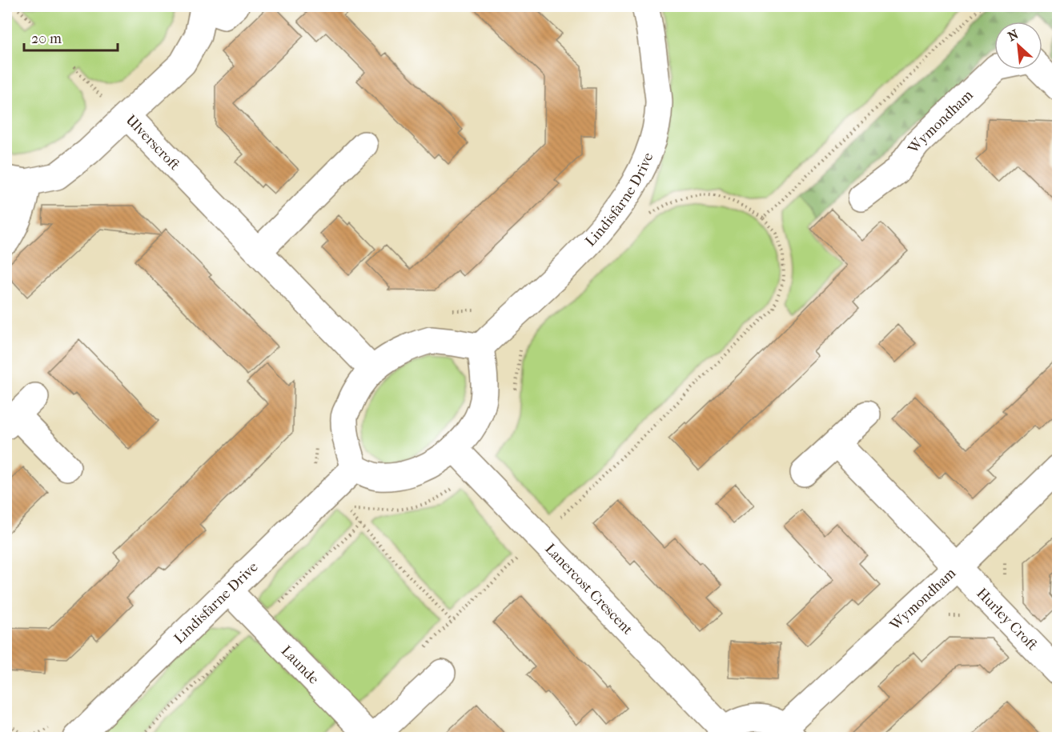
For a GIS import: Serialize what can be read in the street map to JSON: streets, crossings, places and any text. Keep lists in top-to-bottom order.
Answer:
{
  "streets": {
    "street": [
      "Wymondham",
      "Ulverscroft",
      "Lindisfarne Drive",
      "Lanercost Crescent",
      "Hurley Croft",
      "Launde"
    ]
  },
  "crossings": [
    ["Wymondham", "Hurley Croft"],
    ["Ulverscroft", "Lindisfarne Drive"],
    ["Ulverscroft", "Lanercost Crescent"],
    ["Lindisfarne Drive", "Lanercost Crescent"],
    ["Lindisfarne Drive", "Launde"]
  ],
  "scale_bar": "20 m",
  "north": "top left"
}
